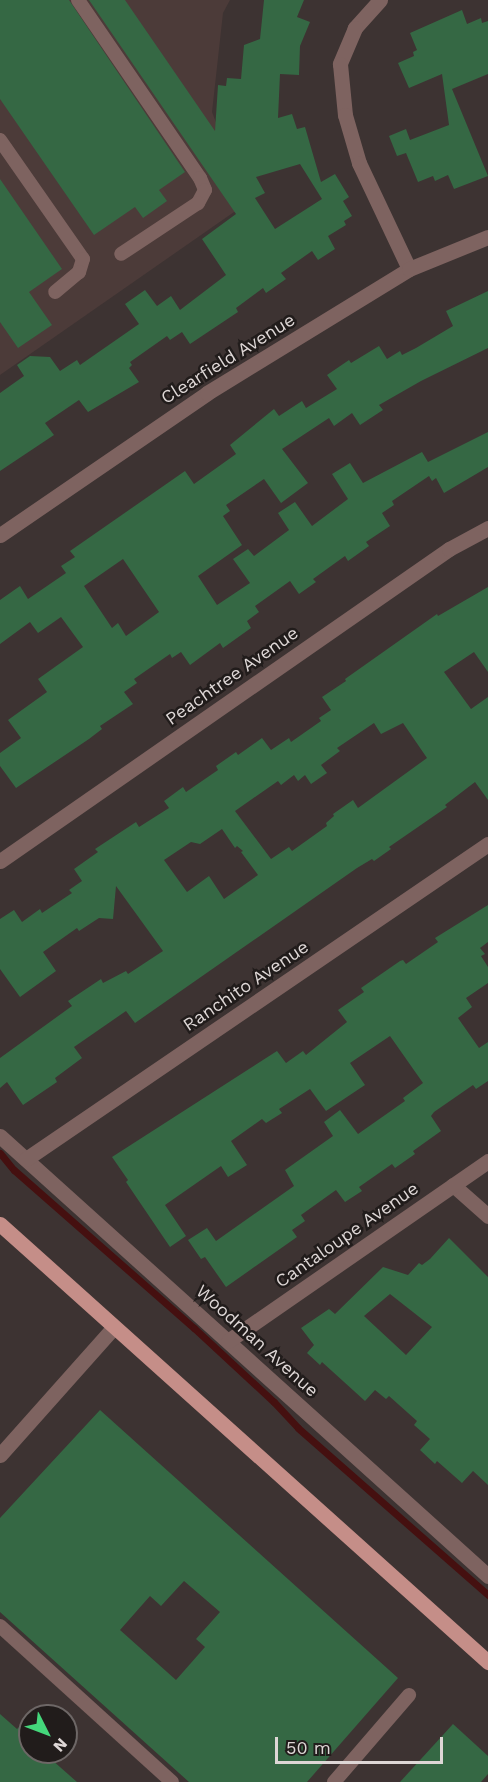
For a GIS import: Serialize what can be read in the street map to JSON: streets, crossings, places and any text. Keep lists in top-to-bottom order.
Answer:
{
  "streets": {
    "street": [
      "Clearfield Avenue",
      "Peachtree Avenue",
      "Ranchito Avenue",
      "Cantaloupe Avenue",
      "Woodman Avenue"
    ]
  },
  "crossings": [
    ["Ranchito Avenue", "Woodman Avenue"],
    ["Cantaloupe Avenue", "Woodman Avenue"]
  ],
  "scale_bar": "50 m",
  "north": "bottom right"
}
